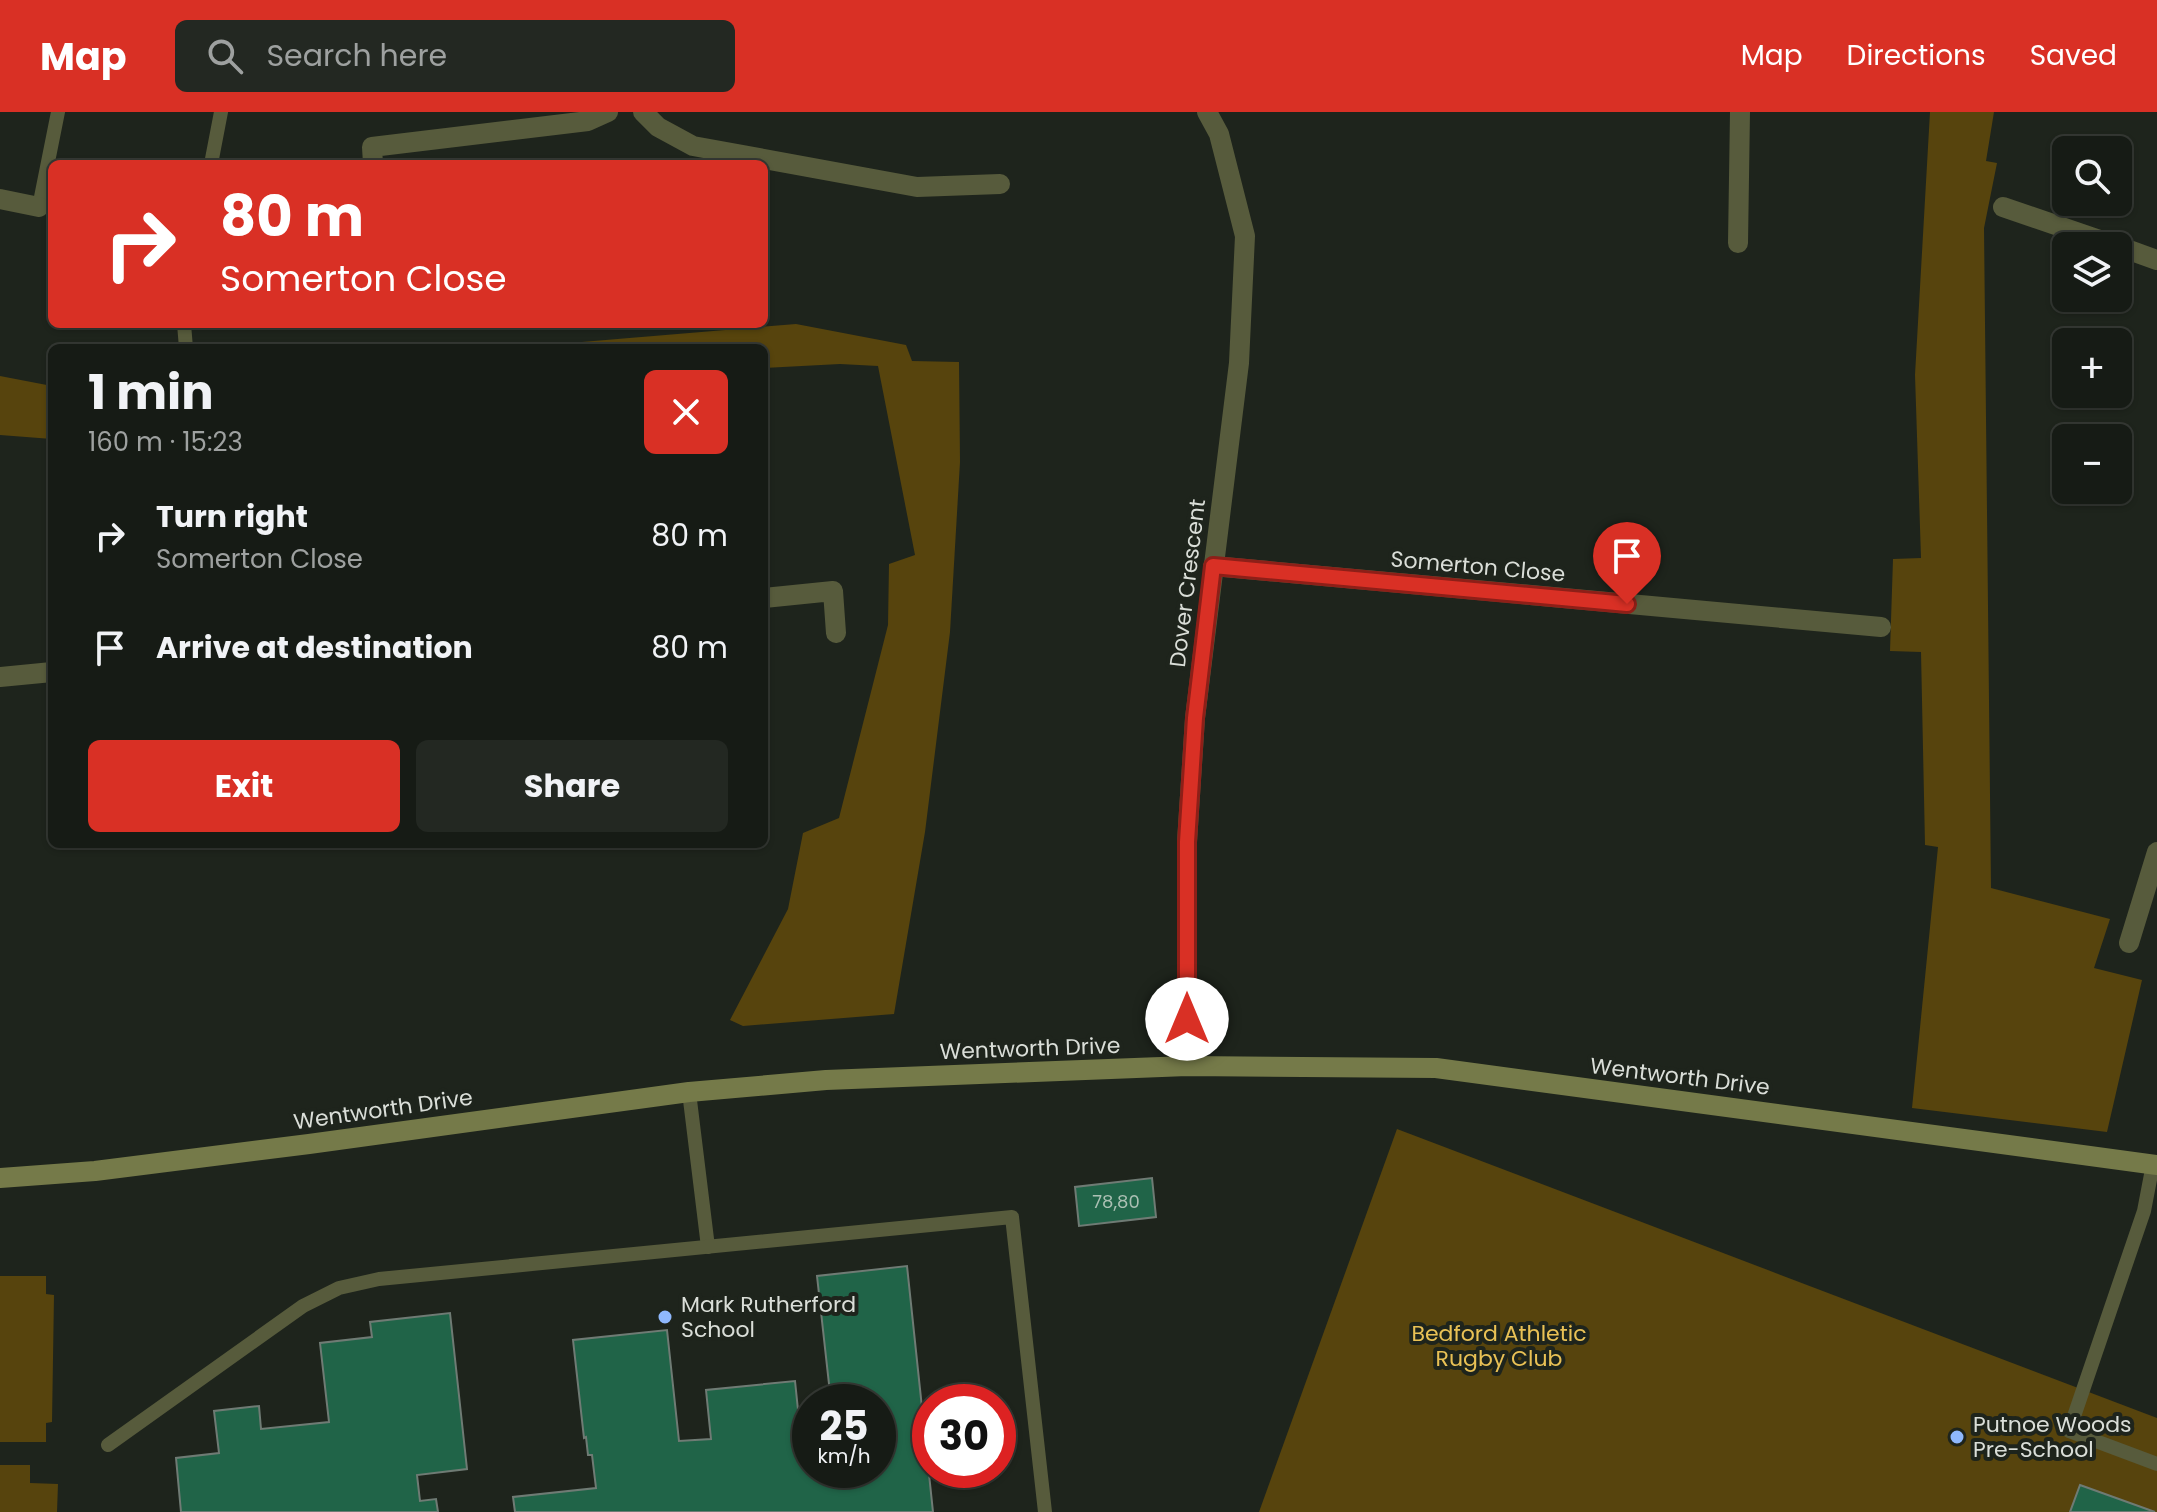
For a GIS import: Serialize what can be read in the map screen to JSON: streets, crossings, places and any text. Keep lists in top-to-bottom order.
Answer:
{
  "streets": {
    "street": ["Somerton Close", "Dover Crescent", "Wentworth Drive"]
  },
  "crossings": [
    ["Somerton Close", "Dover Crescent"],
    ["Dover Crescent", "Wentworth Drive"]
  ],
  "parks": ["Bedford Athletic Rugby Club"],
  "places": ["Mark Rutherford School", "Putnoe Woods Pre-School"],
  "house_numbers": ["78,80"],
  "page": {
    "header": "Map",
    "search": "Search here",
    "nav": ["Map", "Directions", "Saved"],
    "map_buttons": ["+", "−"],
    "turn": ["80 m", "Somerton Close"],
    "heading": ["1 min", "160 m · 15:23"],
    "list": [
      {
        "name": "Turn right",
        "note": "Somerton Close",
        "value": "80 m"
      },
      {
        "name": "Arrive at destination",
        "value": "80 m"
      }
    ],
    "buttons": ["Exit", "Share"],
    "speed": "25 km/h",
    "limit": "30"
  }
}
